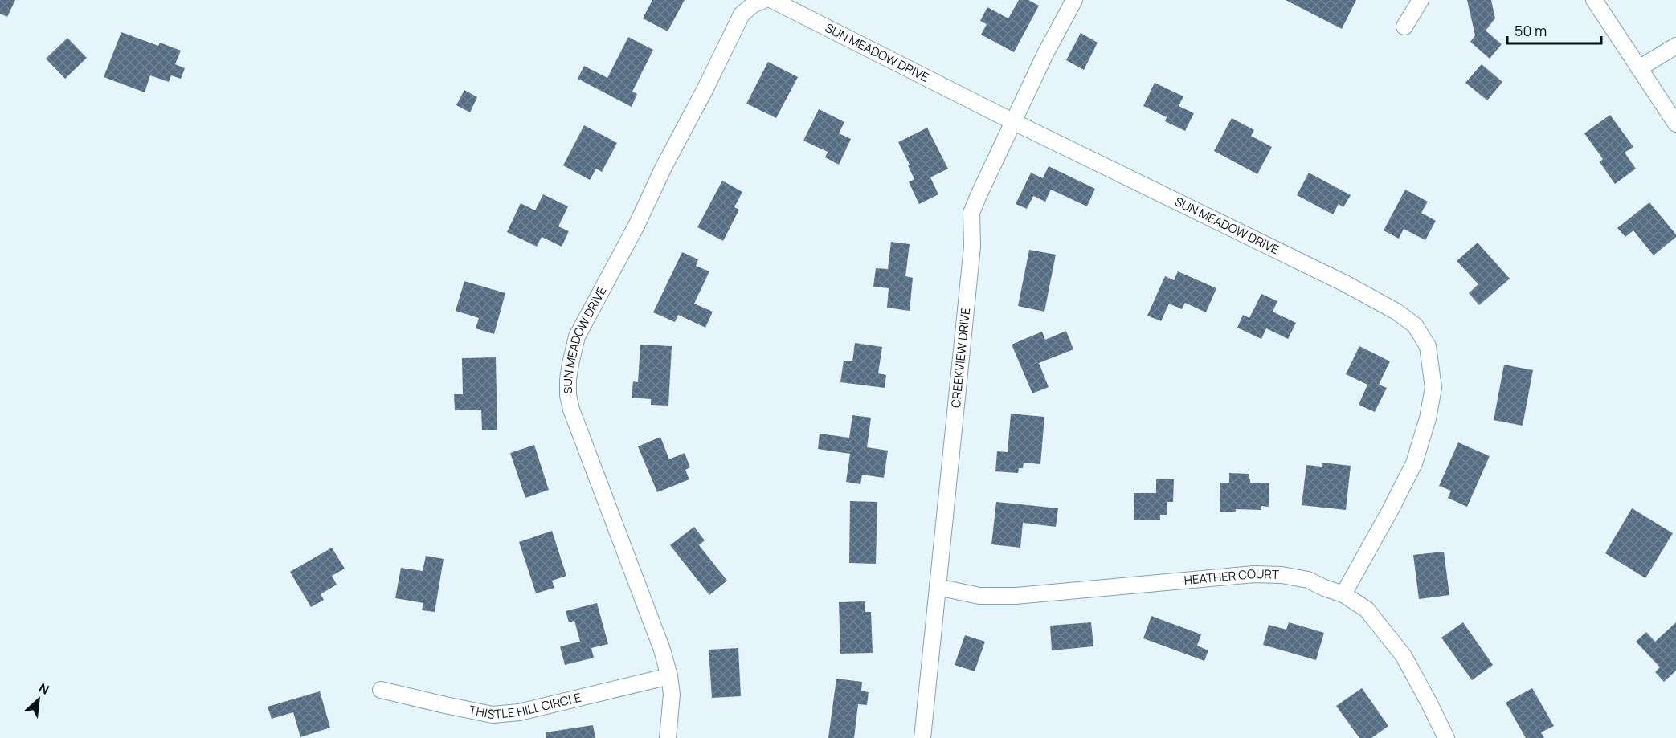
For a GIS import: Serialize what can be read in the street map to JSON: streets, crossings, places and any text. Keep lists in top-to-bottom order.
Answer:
{
  "streets": {
    "street": [
      "SUN MEADOW DRIVE",
      "CREEKVIEW DRIVE",
      "HEATHER COURT",
      "THISTLE HILL CIRCLE"
    ]
  },
  "crossings": [
    ["SUN MEADOW DRIVE", "CREEKVIEW DRIVE"],
    ["SUN MEADOW DRIVE", "HEATHER COURT"],
    ["SUN MEADOW DRIVE", "THISTLE HILL CIRCLE"],
    ["CREEKVIEW DRIVE", "HEATHER COURT"]
  ],
  "scale_bar": "50 m",
  "north": "top right"
}
